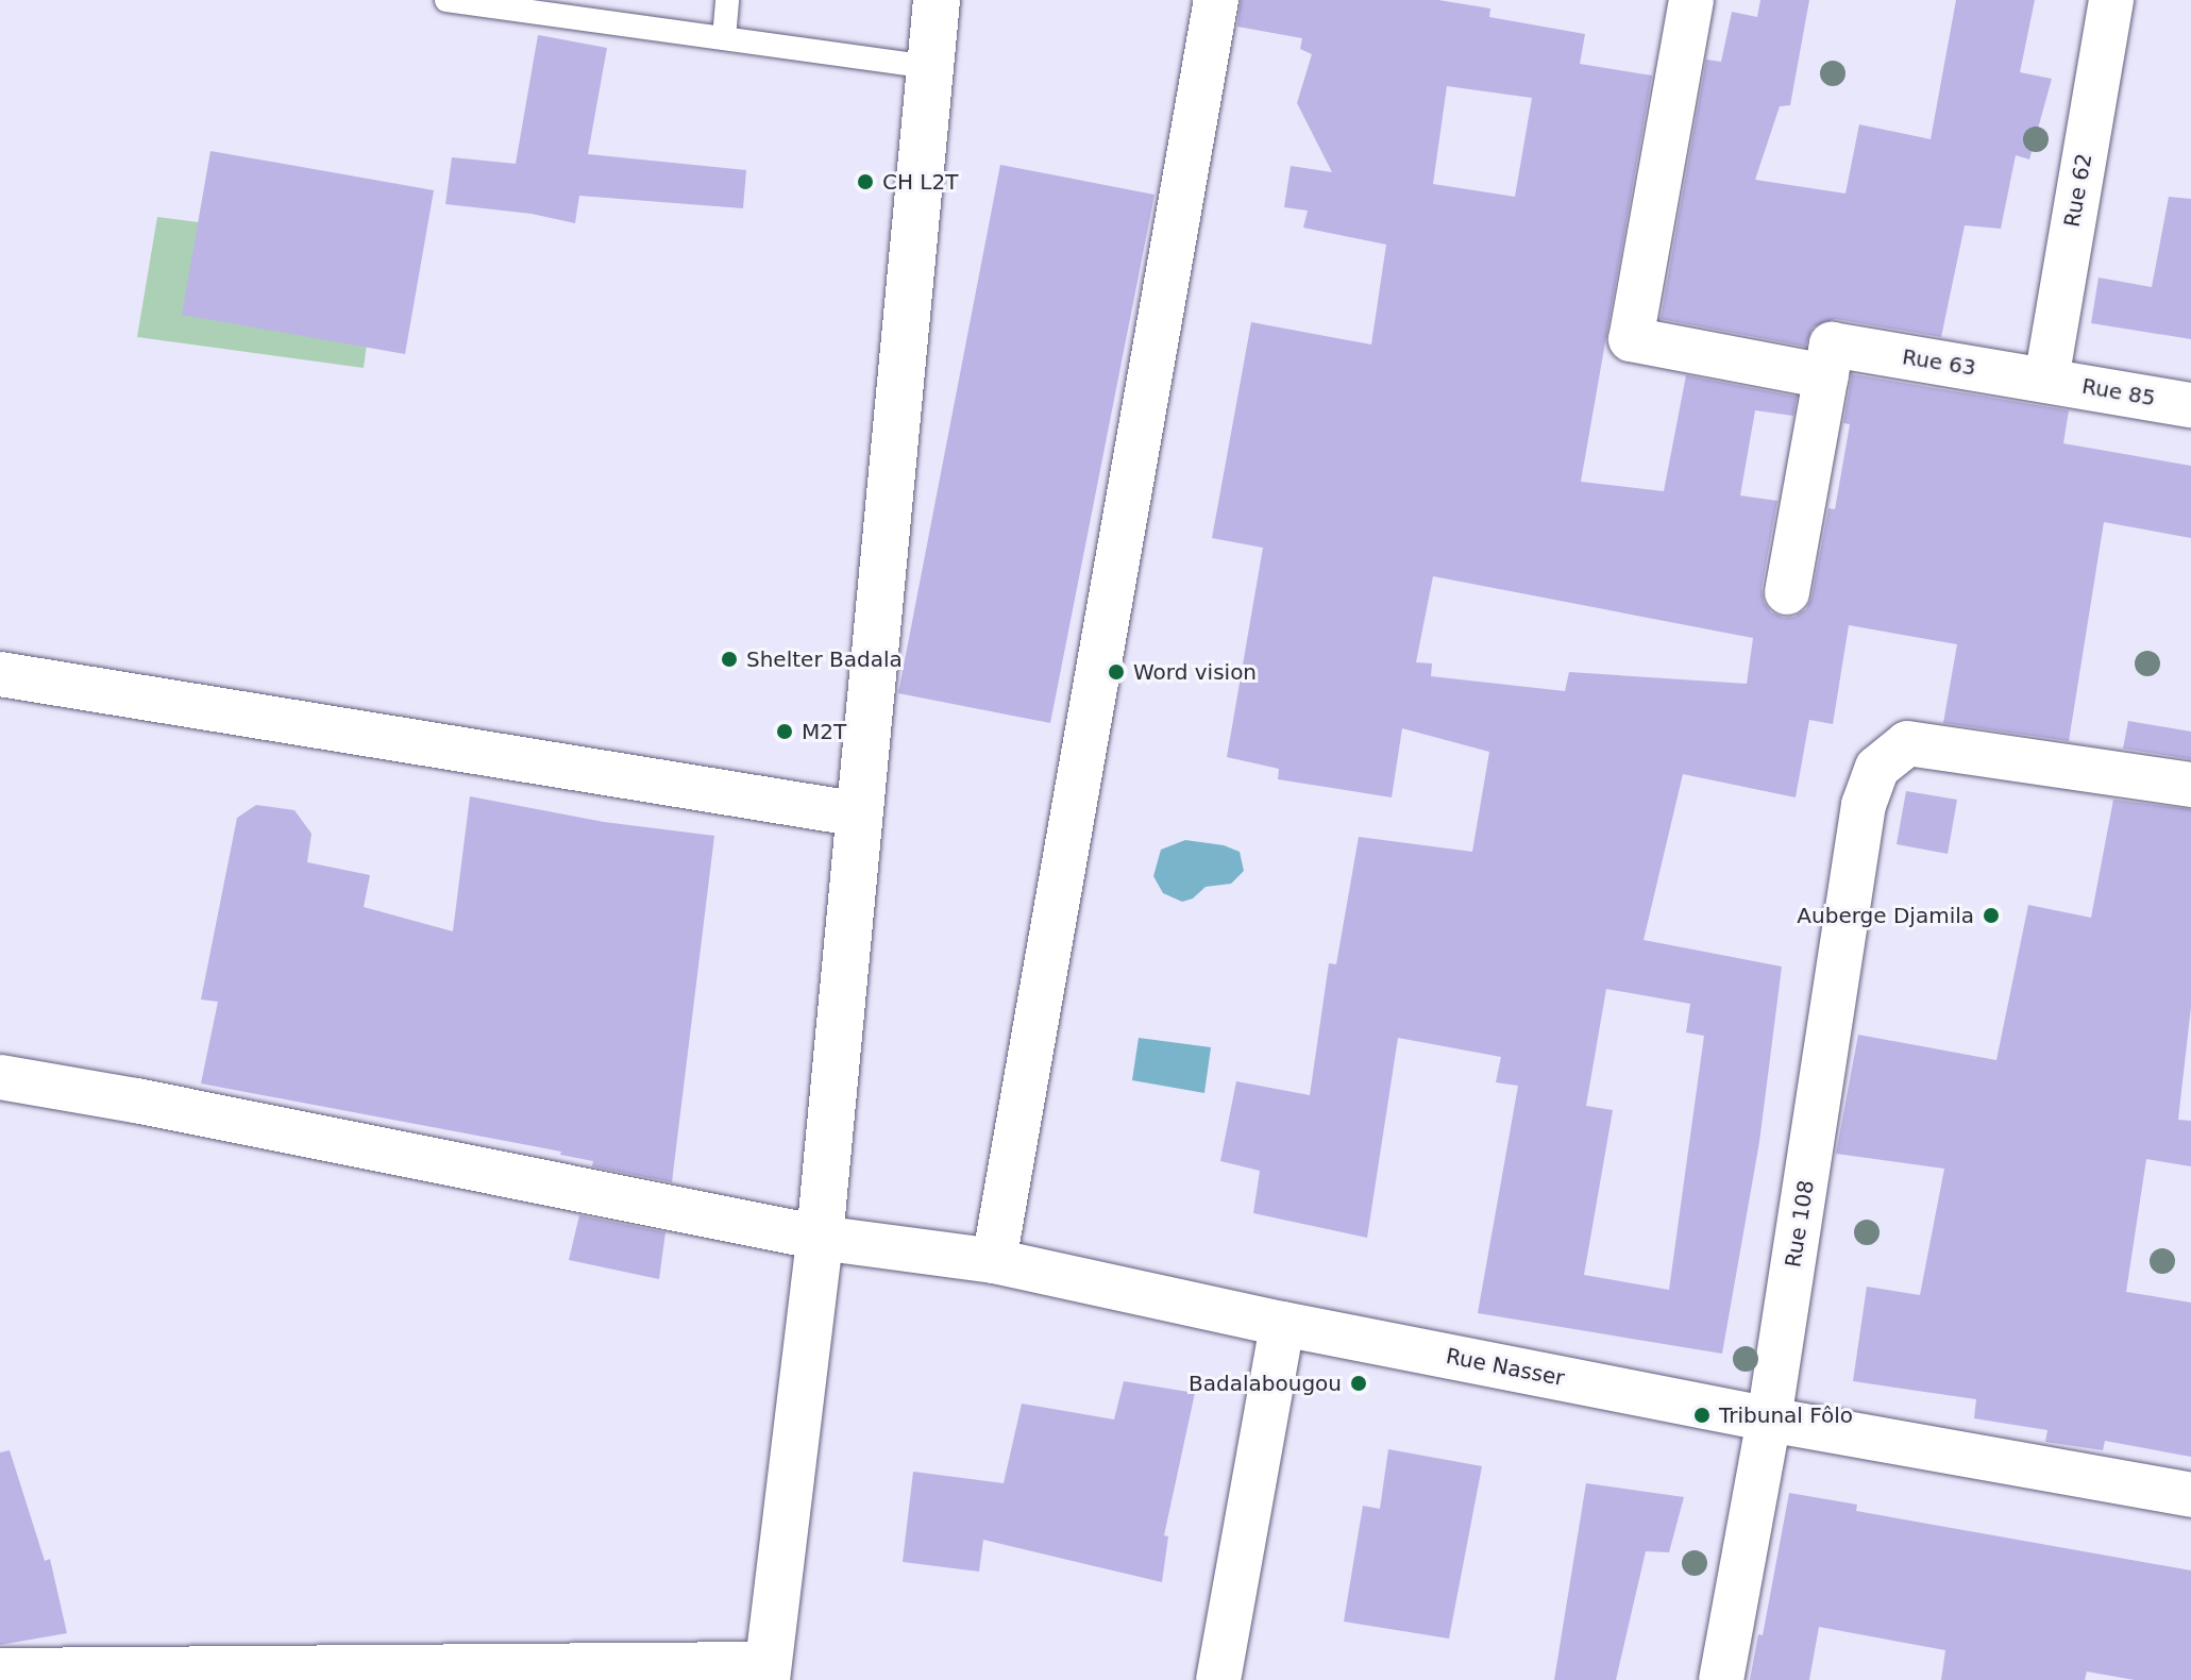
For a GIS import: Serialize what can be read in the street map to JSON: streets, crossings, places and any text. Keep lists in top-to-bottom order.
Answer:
{
  "streets": {
    "street": [
      "Rue 62",
      "Rue 63",
      "Rue 85",
      "Rue 108",
      "Rue Nasser"
    ]
  },
  "crossings": [
    ["Rue 62", "Rue 63"],
    ["Rue 62", "Rue 85"],
    ["Rue 63", "Rue 85"],
    ["Rue 108", "Rue Nasser"]
  ],
  "places": [
    "CH L2T",
    "Shelter Badala",
    "Word vision",
    "M2T",
    "Auberge Djamila",
    "Badalabougou",
    "Tribunal Fôlo"
  ]
}
